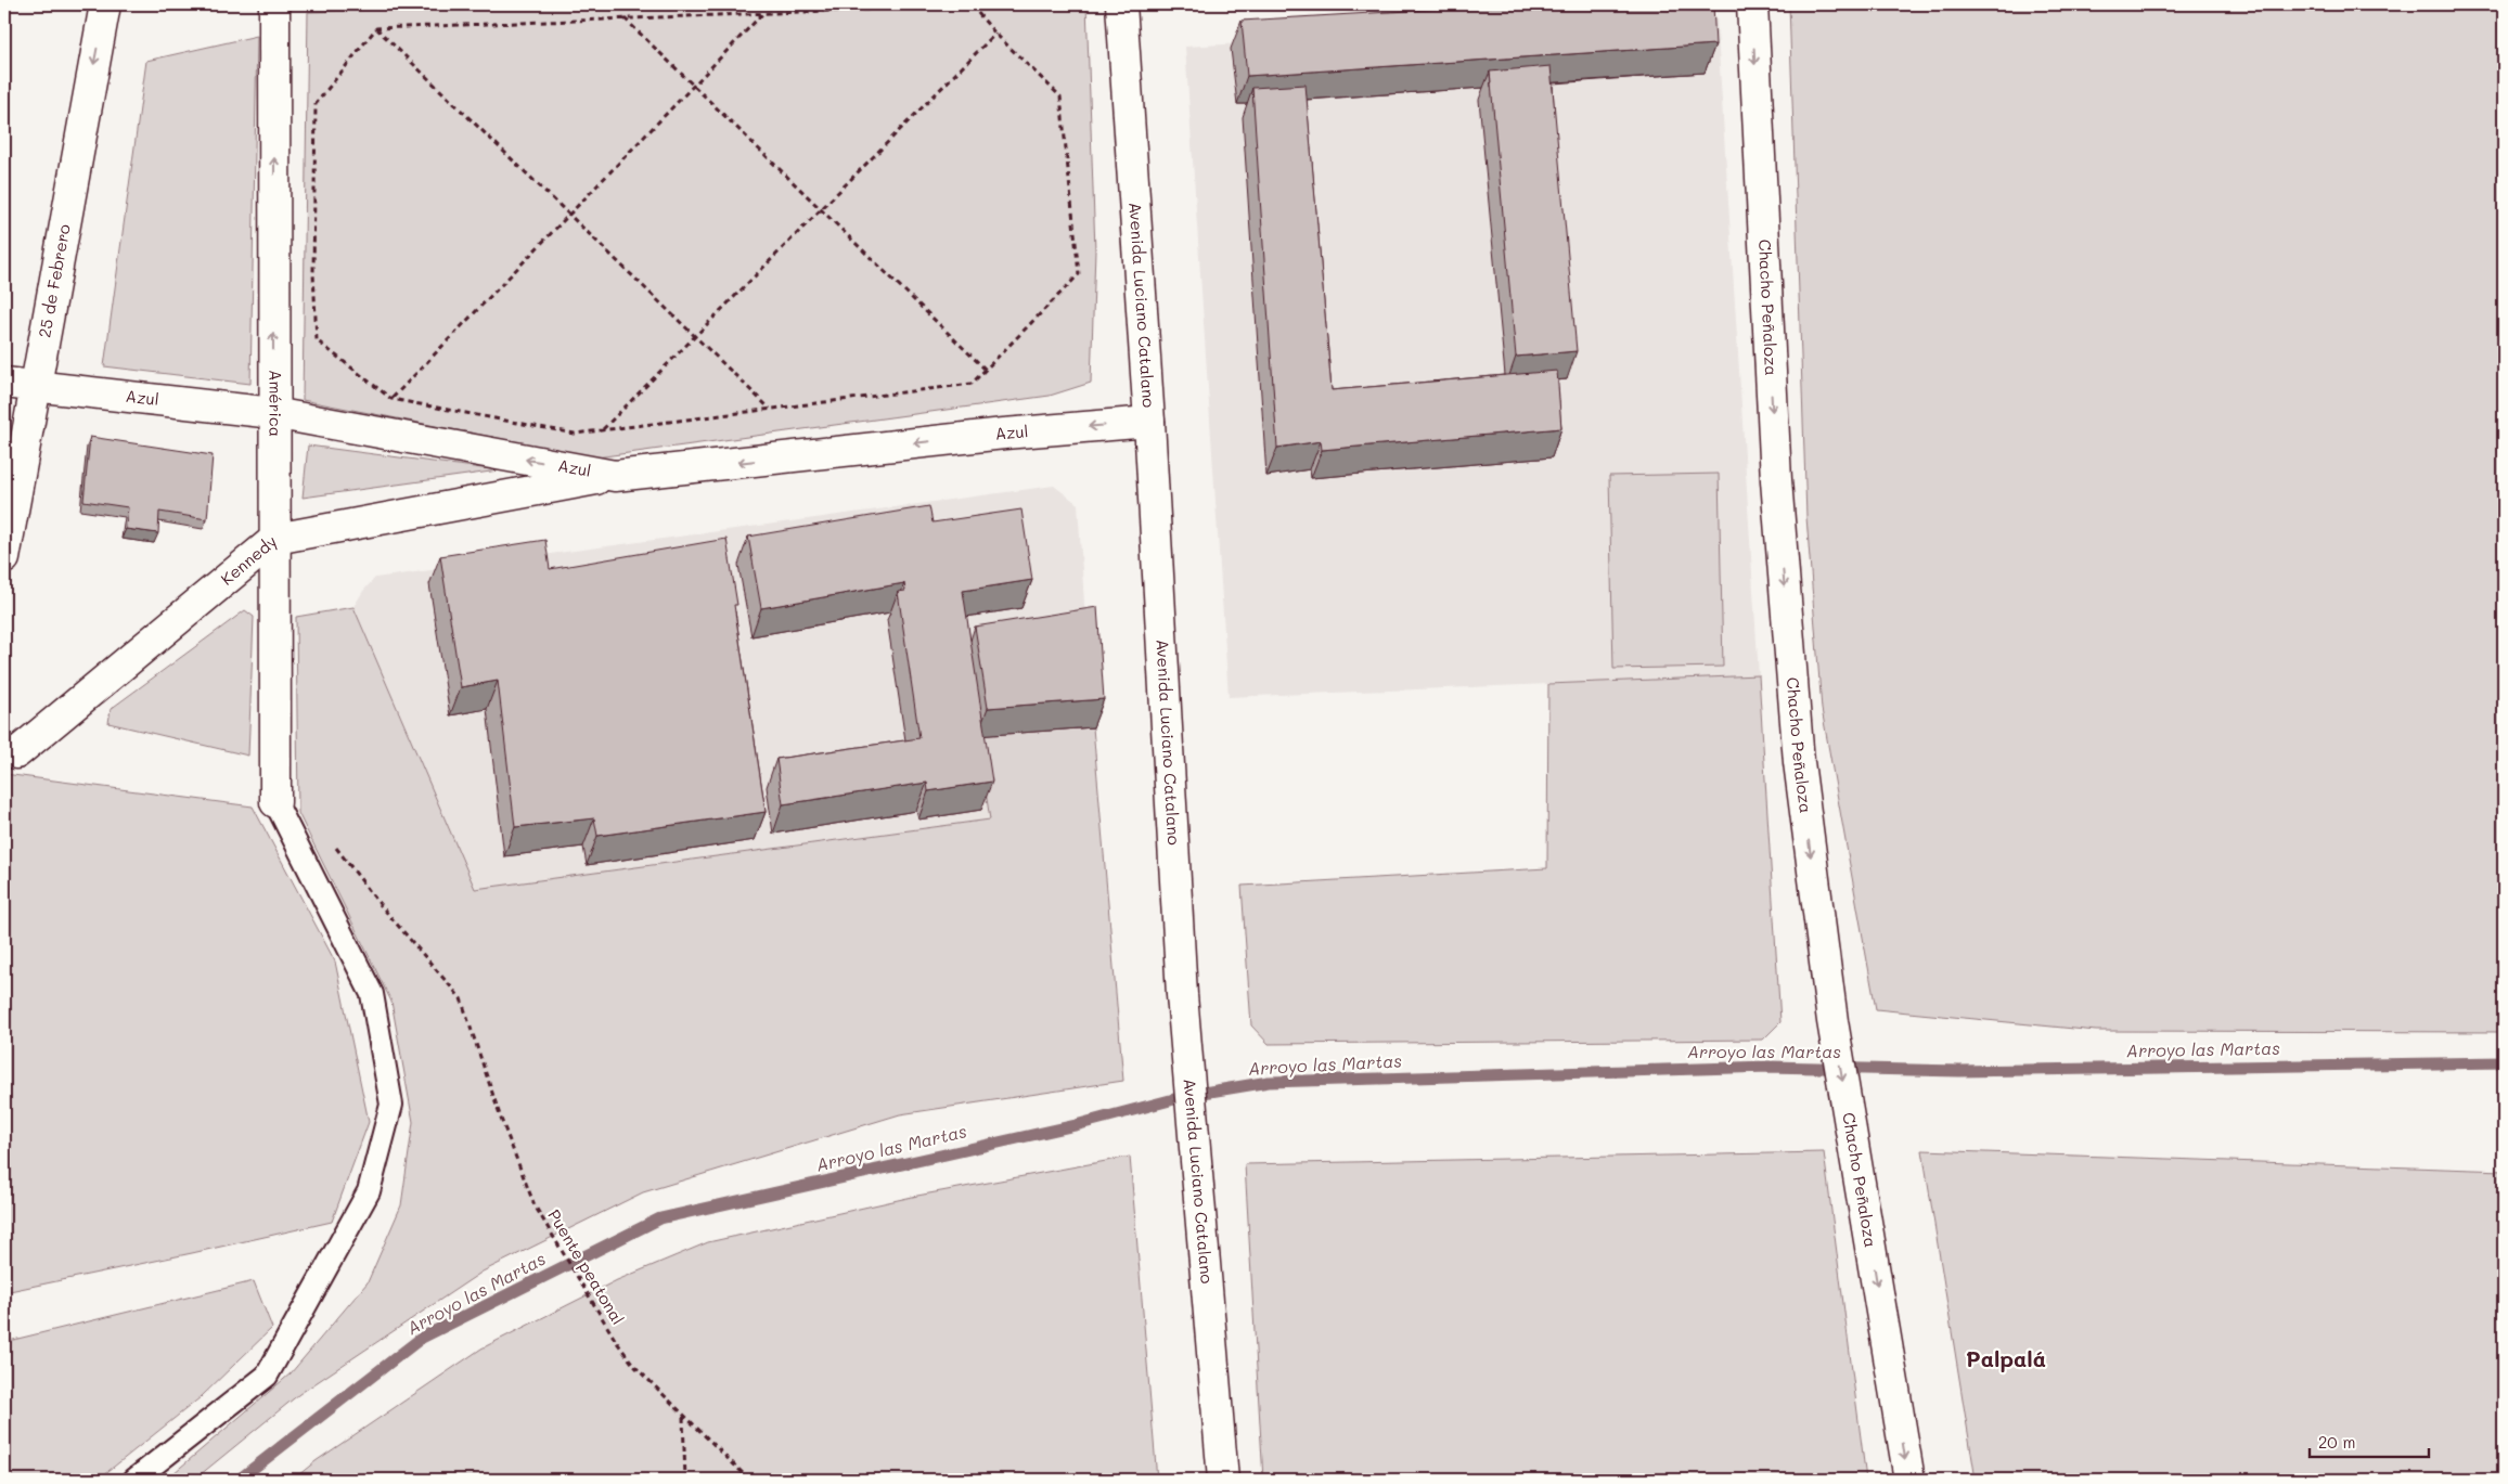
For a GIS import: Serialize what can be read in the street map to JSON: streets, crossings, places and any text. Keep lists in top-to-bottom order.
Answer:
{
  "streets": {
    "street": [
      "25 de Febrero",
      "Avenida Luciano Catalano",
      "Chacho Peñaloza",
      "Azul",
      "América",
      "Kennedy"
    ],
    "path": ["Puente peatonal"]
  },
  "crossings": [
    ["25 de Febrero", "Azul"],
    ["Avenida Luciano Catalano", "Azul"],
    ["Azul", "América"],
    ["Azul", "Kennedy"],
    ["América", "Kennedy"]
  ],
  "one_way": [
    "25 de Febrero",
    "Chacho Peñaloza",
    "Azul",
    "América"
  ],
  "districts": ["Palpalá"],
  "water": ["Arroyo las Martas"],
  "scale_bar": "20 m"
}
